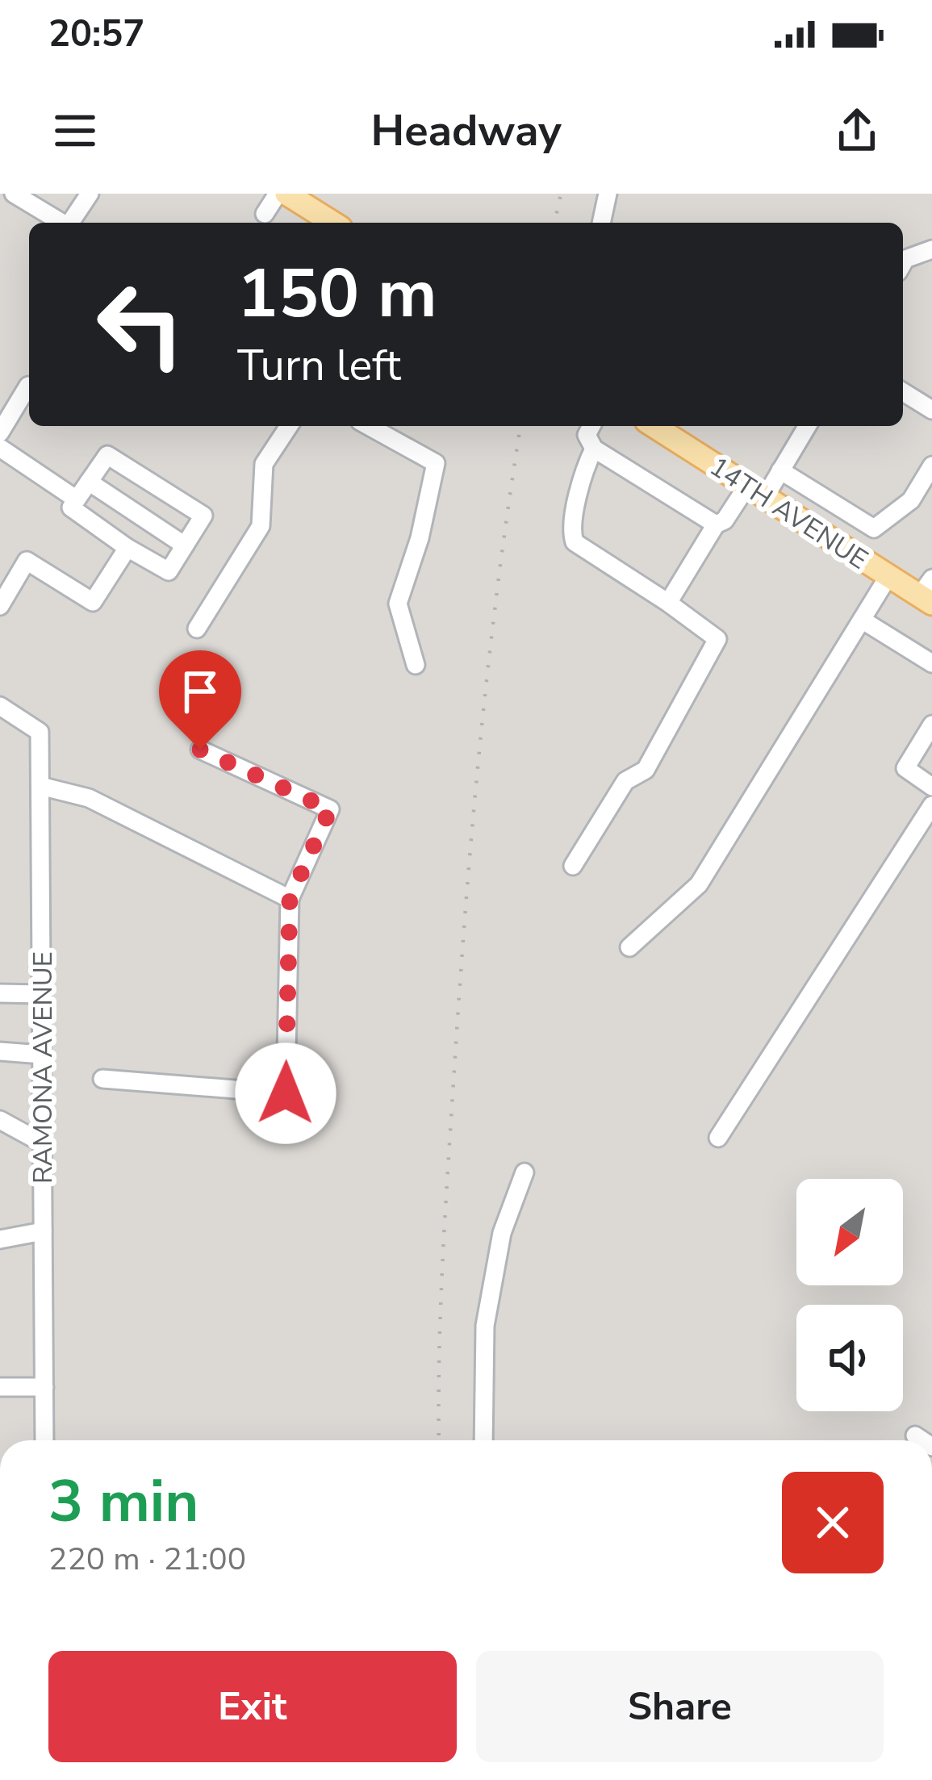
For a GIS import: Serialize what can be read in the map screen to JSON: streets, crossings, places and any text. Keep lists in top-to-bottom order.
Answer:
{
  "streets": {
    "main road": ["14TH AVENUE"],
    "street": ["RAMONA AVENUE"]
  },
  "north": "bottom left",
  "page": {
    "status": "20:57",
    "header": "Headway",
    "turn": ["150 m", "Turn left"],
    "heading": ["3 min", "220 m · 21:00"],
    "buttons": ["Exit", "Share"]
  }
}
